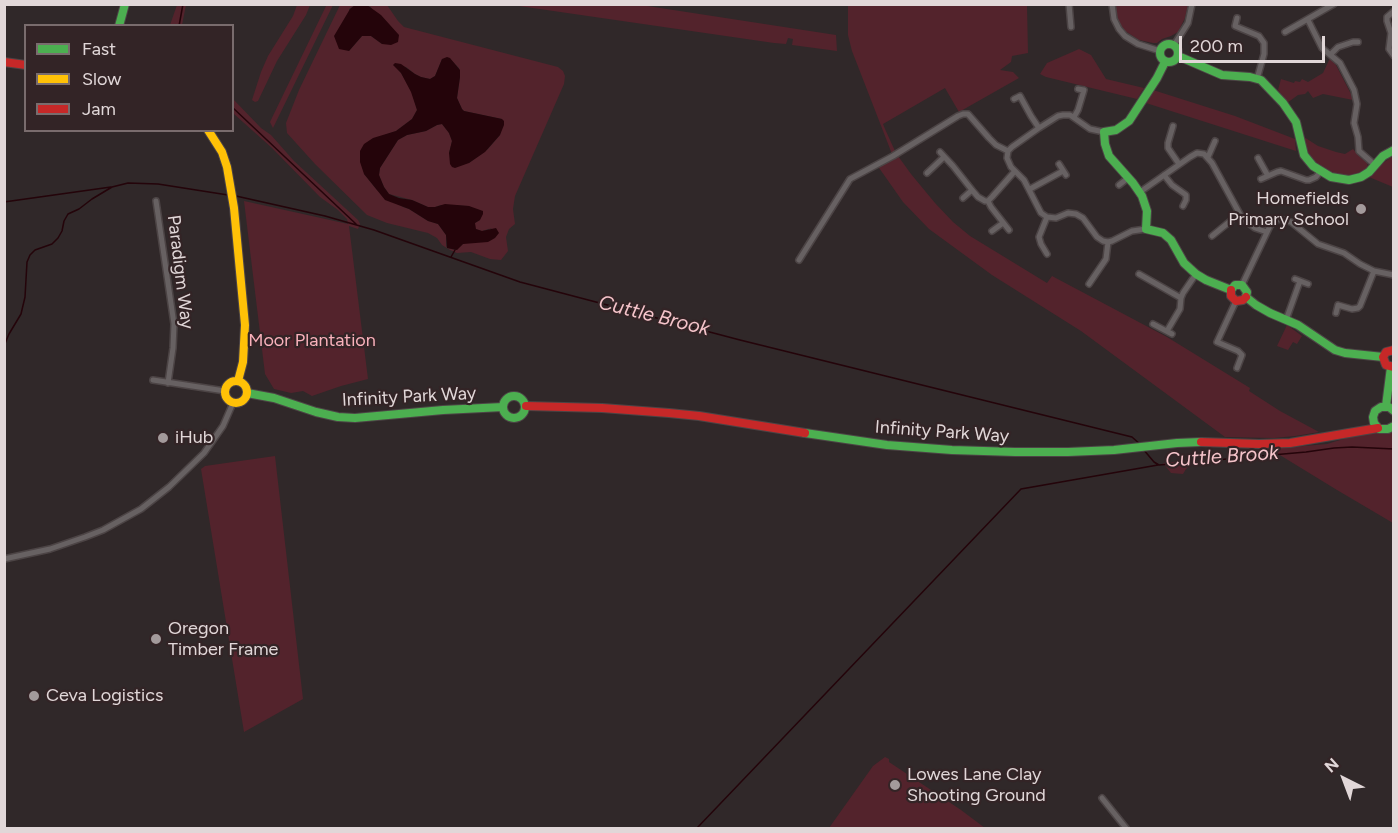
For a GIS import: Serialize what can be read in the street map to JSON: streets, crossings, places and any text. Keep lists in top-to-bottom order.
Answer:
{
  "streets": {
    "street": ["Paradigm Way", "Infinity Park Way"]
  },
  "water": ["Cuttle Brook"],
  "parks": ["Moor Plantation"],
  "places": [
    "Homefields Primary School",
    "iHub",
    "Oregon Timber Frame",
    "Ceva Logistics",
    "Lowes Lane Clay Shooting Ground"
  ],
  "legend": ["Fast", "Slow", "Jam"],
  "scale_bar": "200 m",
  "north": "top left"
}
